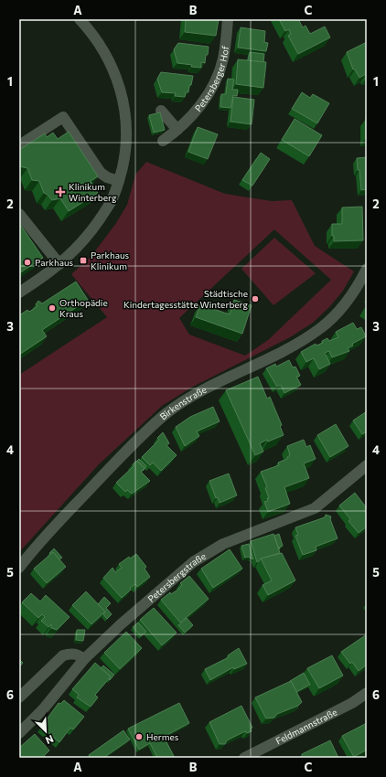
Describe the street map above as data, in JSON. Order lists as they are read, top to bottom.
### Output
{
  "streets": {
    "street": [
      "Petersberger Hof",
      "Birkenstraße",
      "Petersbergstraße",
      "Feldmannstraße"
    ]
  },
  "places": {
    "health": ["Klinikum Winterberg"],
    "transit": ["Parkhaus Klinikum"],
    "other": [
      "Parkhaus",
      "Städtische Kindertagesstätte Winterberg",
      "Orthopädie Kraus",
      "Hermes"
    ]
  },
  "north": "bottom right",
  "grid": {
    "columns": ["A", "B", "C"],
    "rows": [
      "1",
      "2",
      "3",
      "4",
      "5",
      "6"
    ]
  }
}
